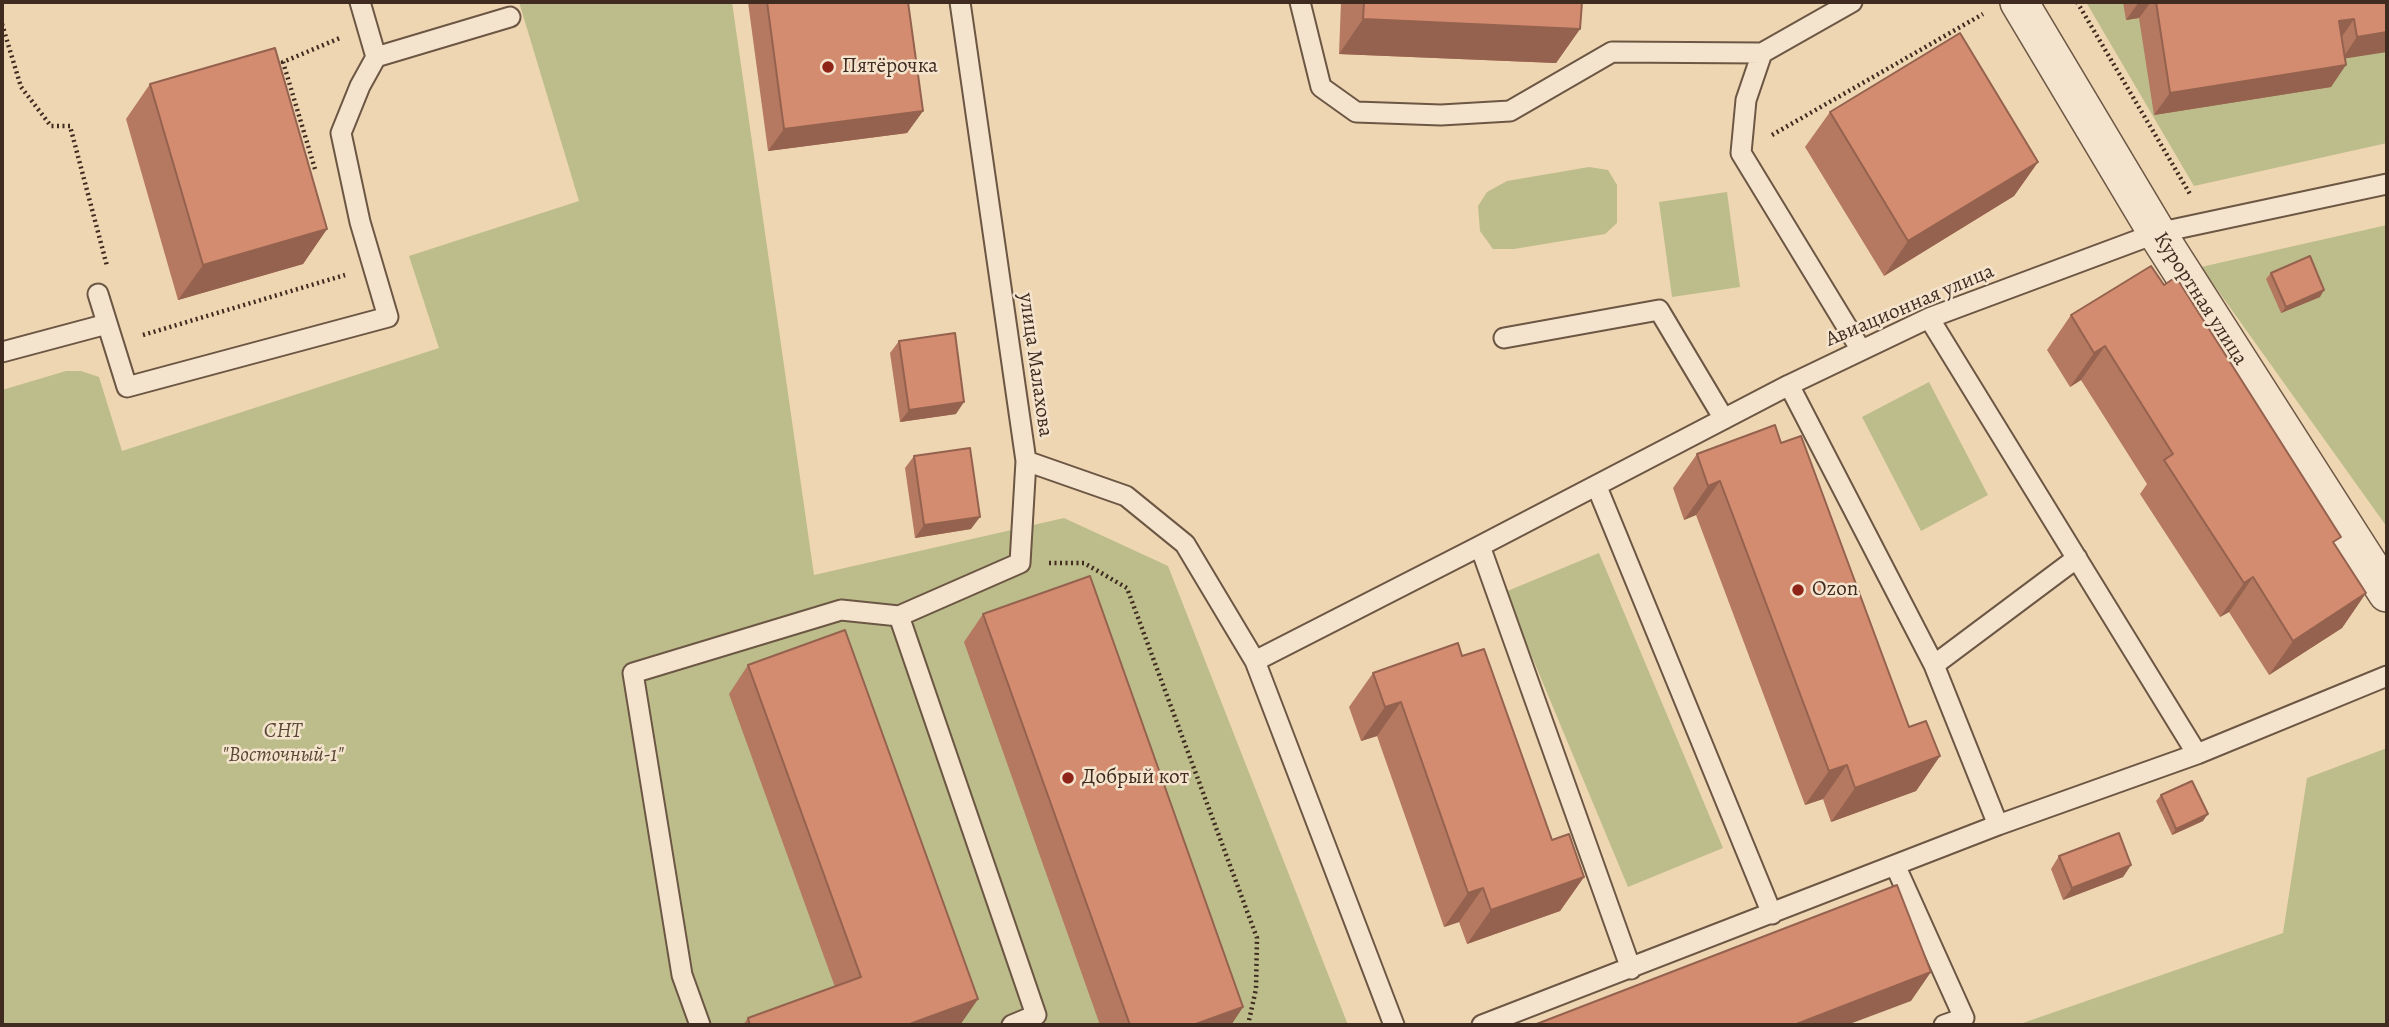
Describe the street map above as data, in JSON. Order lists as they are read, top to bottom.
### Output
{
  "streets": {
    "street": ["Курортная улица"],
    "lane": ["Авиационная улица", "улица Малахова"]
  },
  "crossings": [
    ["Курортная улица", "Авиационная улица"],
    ["Авиационная улица", "улица Малахова"]
  ],
  "parks": ["СНТ \"Восточный-1\""],
  "places": ["Пятёрочка", "Ozon", "Добрый кот"]
}
